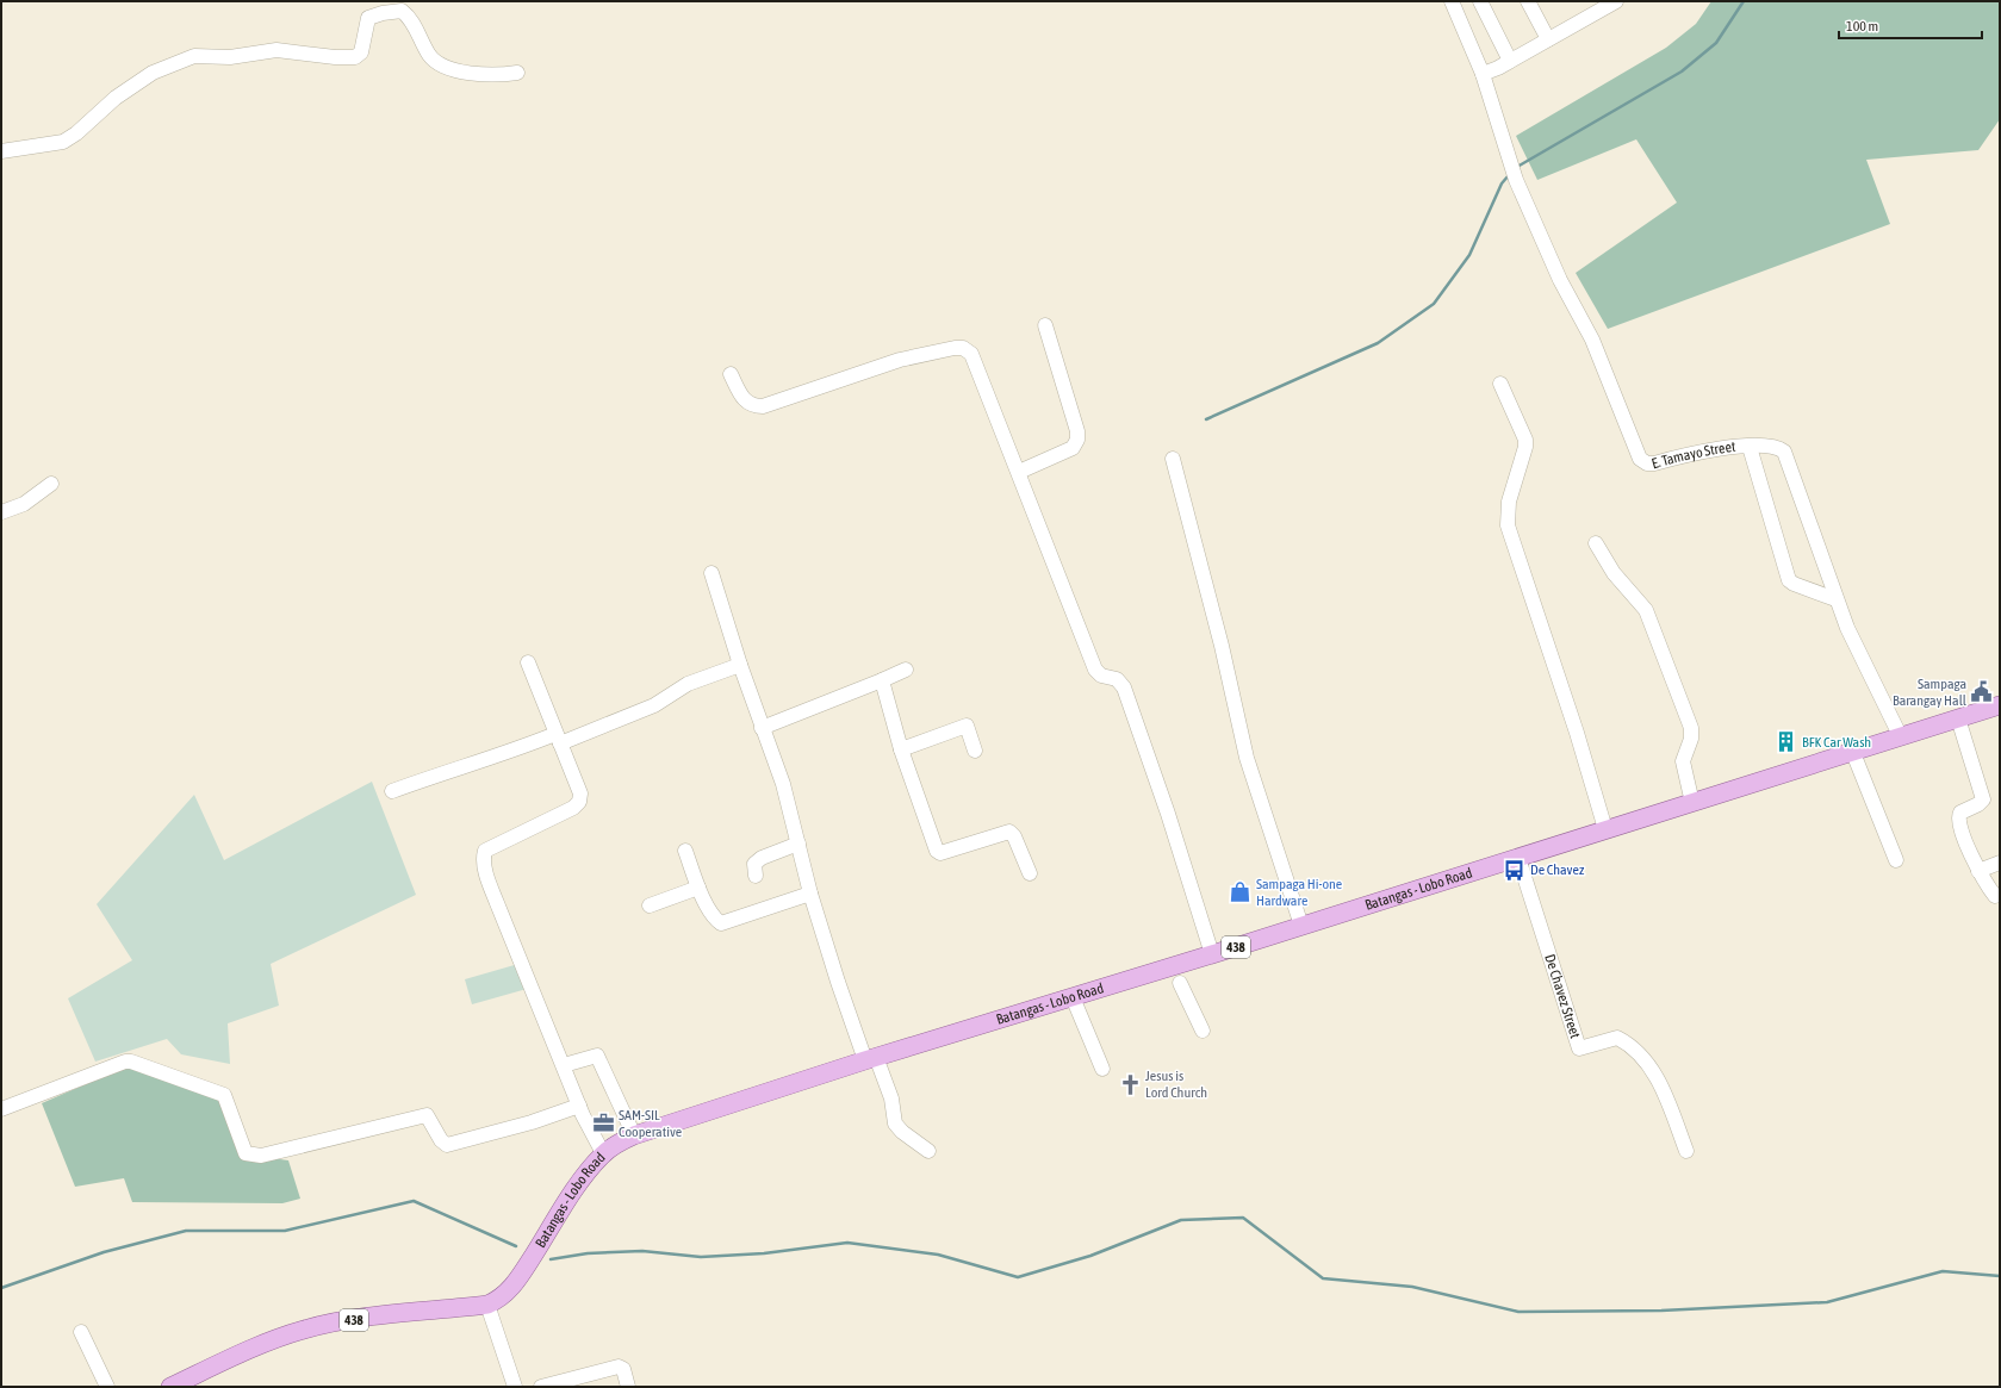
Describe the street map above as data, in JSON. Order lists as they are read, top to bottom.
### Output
{
  "streets": {
    "main road": ["Batangas - Lobo Road", "438"],
    "street": ["E. Tamayo Street", "De Chavez Street"]
  },
  "crossings": [
    ["E. Tamayo Street", "Batangas - Lobo Road"],
    ["Batangas - Lobo Road", "De Chavez Street"]
  ],
  "places": {
    "public building": ["Sampaga Barangay Hall"],
    "building": ["BFK Car Wash"],
    "bus stop": ["De Chavez"],
    "shop": ["Sampaga Hi-one Hardware"],
    "church": ["Jesus is Lord Church"],
    "office": ["SAM-SIL Cooperative"]
  },
  "scale_bar": "100 m"
}
